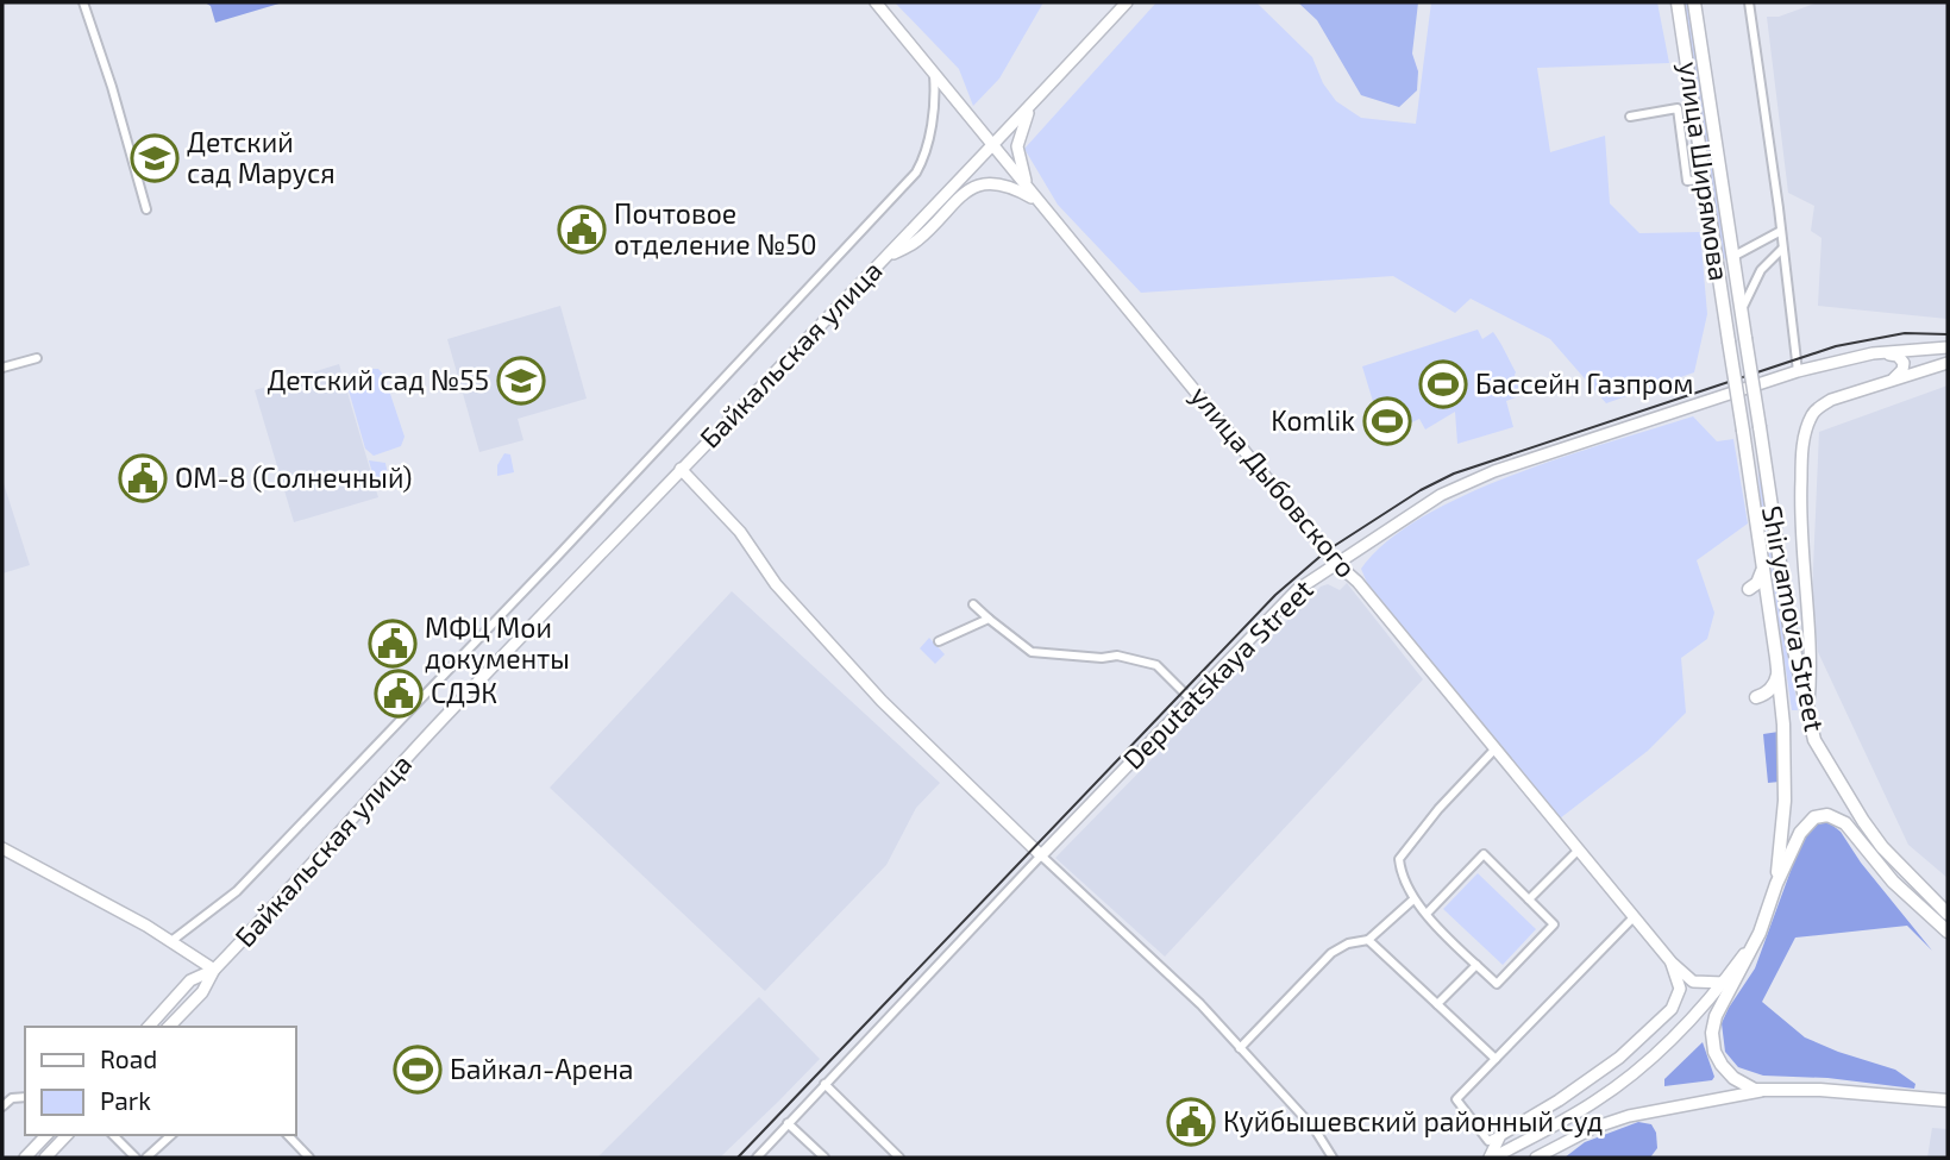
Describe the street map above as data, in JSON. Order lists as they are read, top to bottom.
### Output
{
  "streets": {
    "main road": [
      "улица Ширямова",
      "Байкальская улица",
      "улица Дыбовского",
      "Shiryamova Street",
      "Deputatskaya Street"
    ]
  },
  "crossings": [
    ["Байкальская улица", "улица Дыбовского"],
    ["улица Дыбовского", "Deputatskaya Street"]
  ],
  "places": {
    "school or university": ["Детский сад Маруся", "Детский сад №55"],
    "public building": [
      "Почтовое отделение №50",
      "ОМ-8 (Солнечный)",
      "МФЦ Мои документы",
      "СДЭК",
      "Куйбышевский районный суд"
    ],
    "sports": ["Бассейн Газпром", "Komlik", "Байкал-Арена"]
  },
  "legend": ["Road", "Park"]
}
